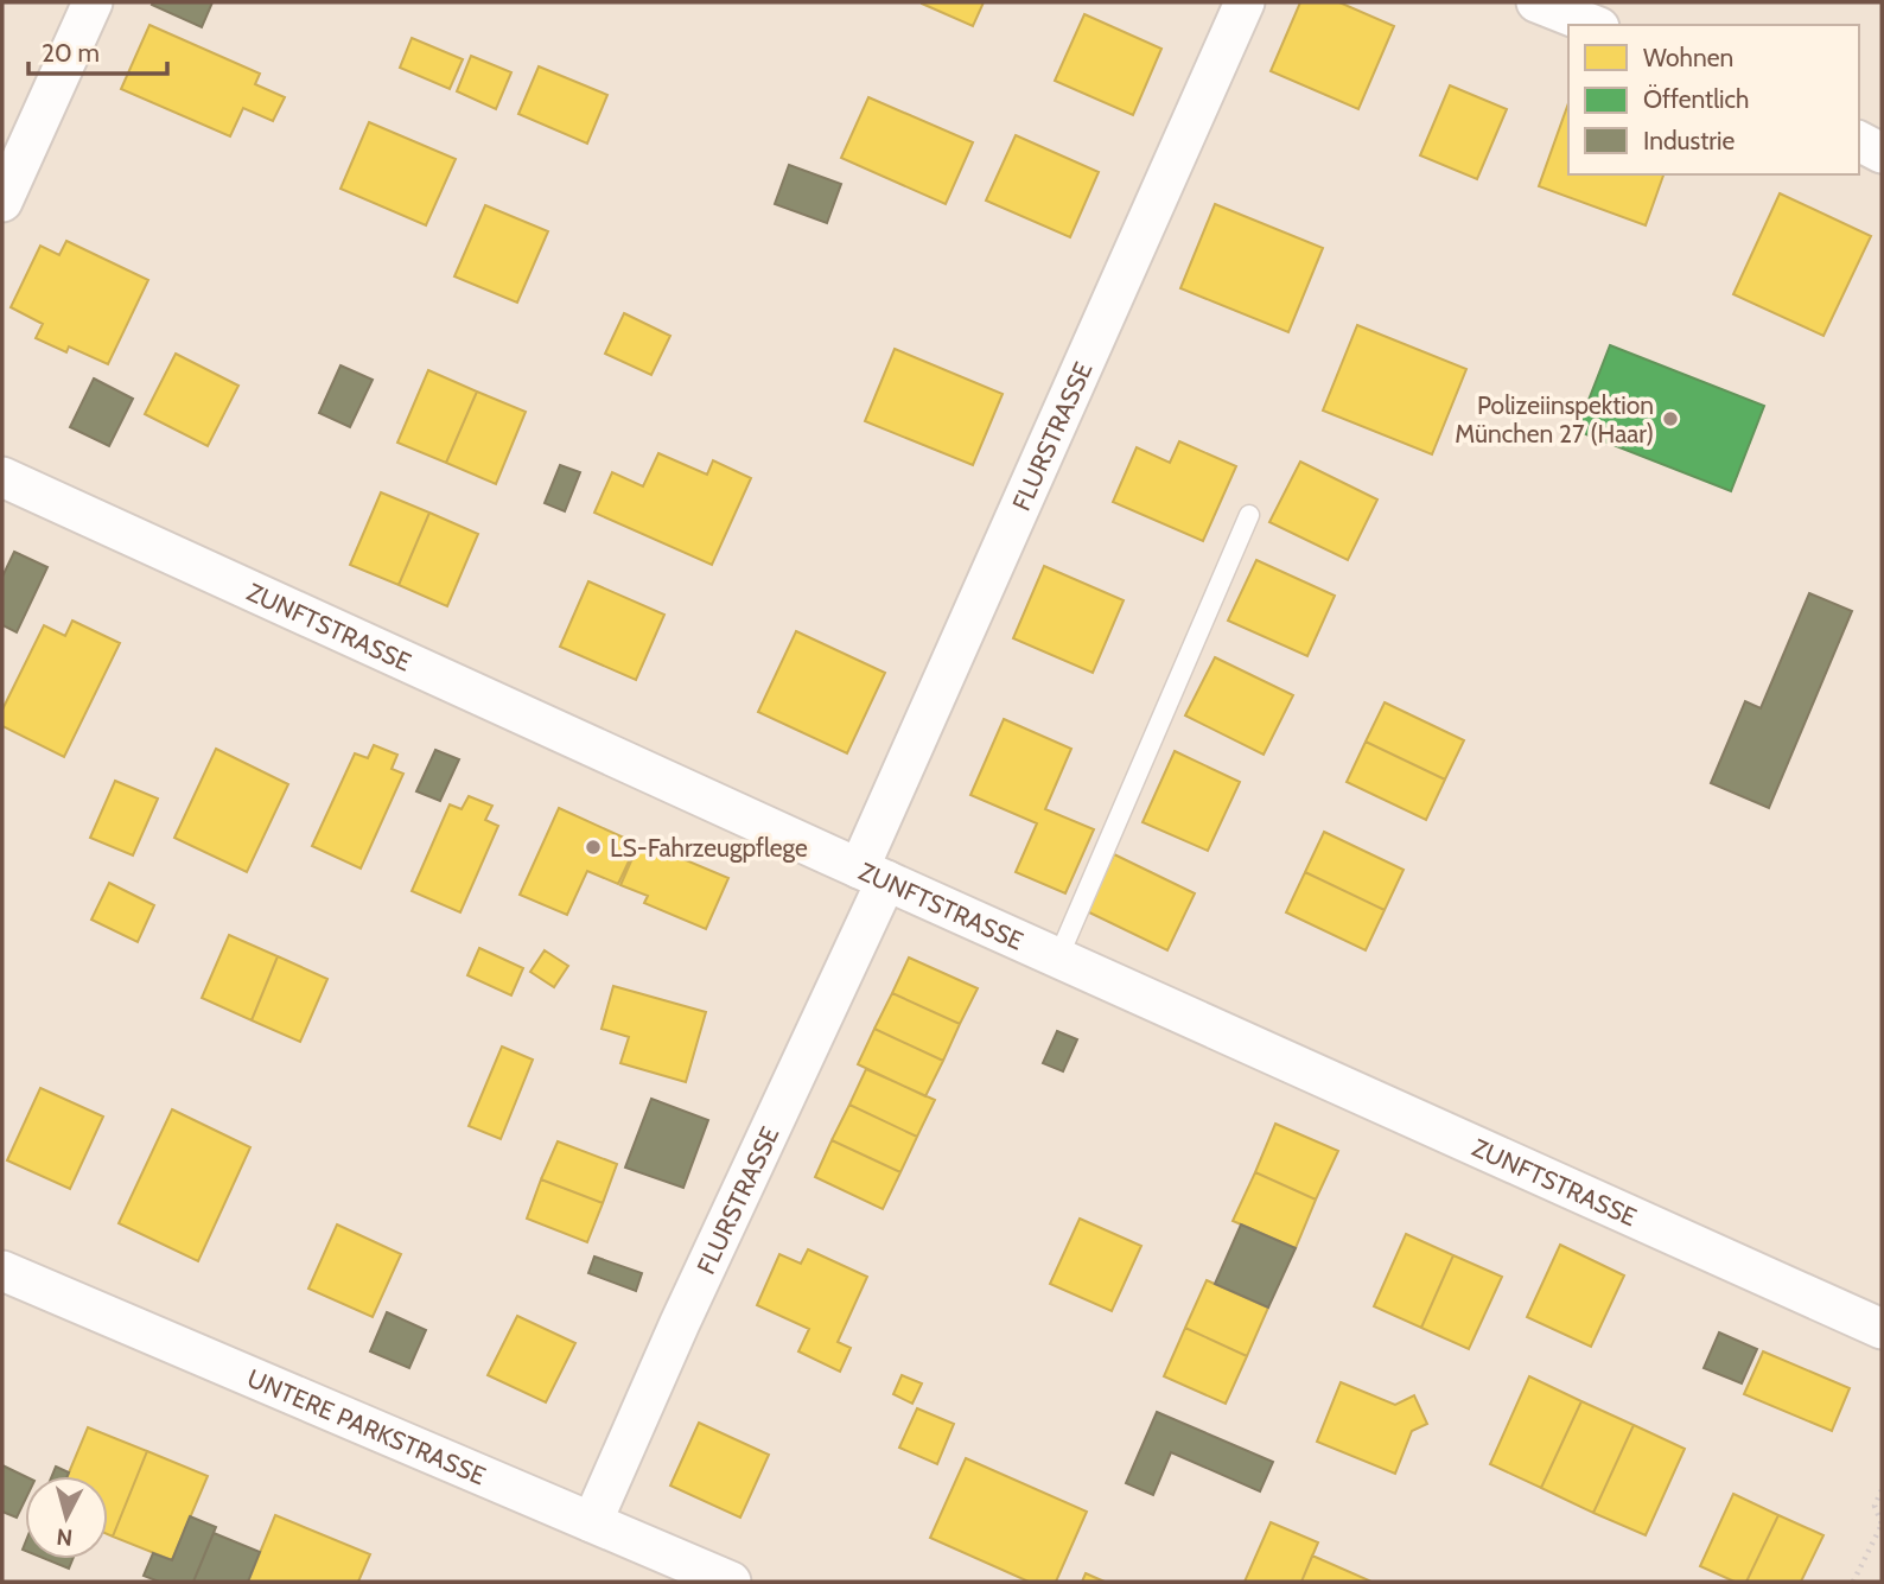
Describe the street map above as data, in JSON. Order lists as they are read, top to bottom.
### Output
{
  "streets": {
    "street": ["FLURSTRASSE", "ZUNFTSTRASSE", "UNTERE PARKSTRASSE"]
  },
  "crossings": [
    ["FLURSTRASSE", "ZUNFTSTRASSE"],
    ["FLURSTRASSE", "UNTERE PARKSTRASSE"]
  ],
  "places": ["Polizeiinspektion München 27 (Haar)", "LS-Fahrzeugpflege"],
  "legend": ["Wohnen", "Öffentlich", "Industrie"],
  "scale_bar": "20 m",
  "north": "bottom"
}
